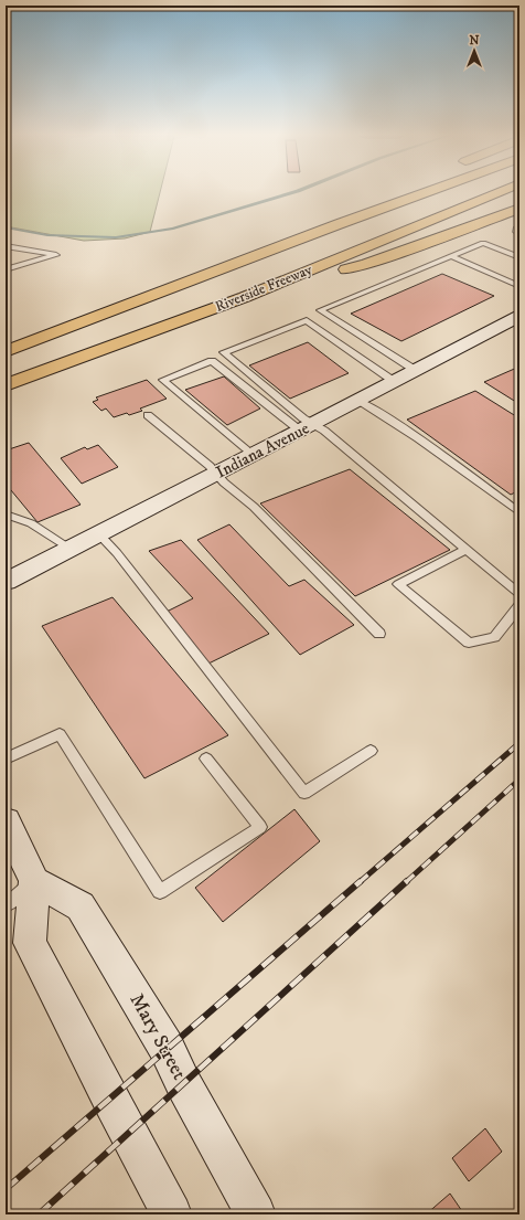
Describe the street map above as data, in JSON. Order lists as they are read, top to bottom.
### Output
{
  "streets": {
    "highway": ["Riverside Freeway"],
    "main road": ["Indiana Avenue", "Mary Street"]
  },
  "north": "top"
}
